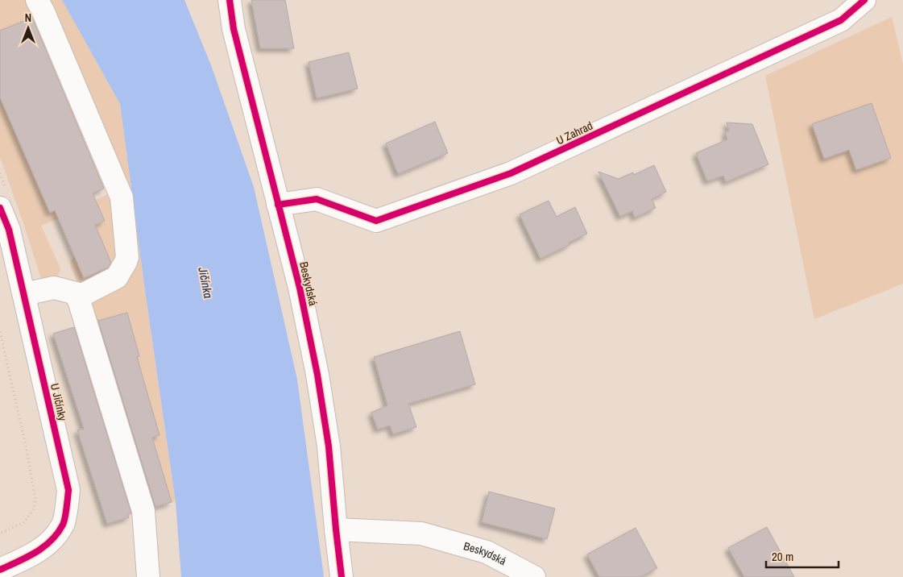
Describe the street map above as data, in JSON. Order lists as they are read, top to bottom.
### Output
{
  "streets": {
    "street": ["U Zahrad", "Beskydská", "U Jičínky"]
  },
  "crossings": [
    ["U Zahrad", "Beskydská"]
  ],
  "water": ["Jičínka"],
  "scale_bar": "20 m",
  "north": "top"
}
